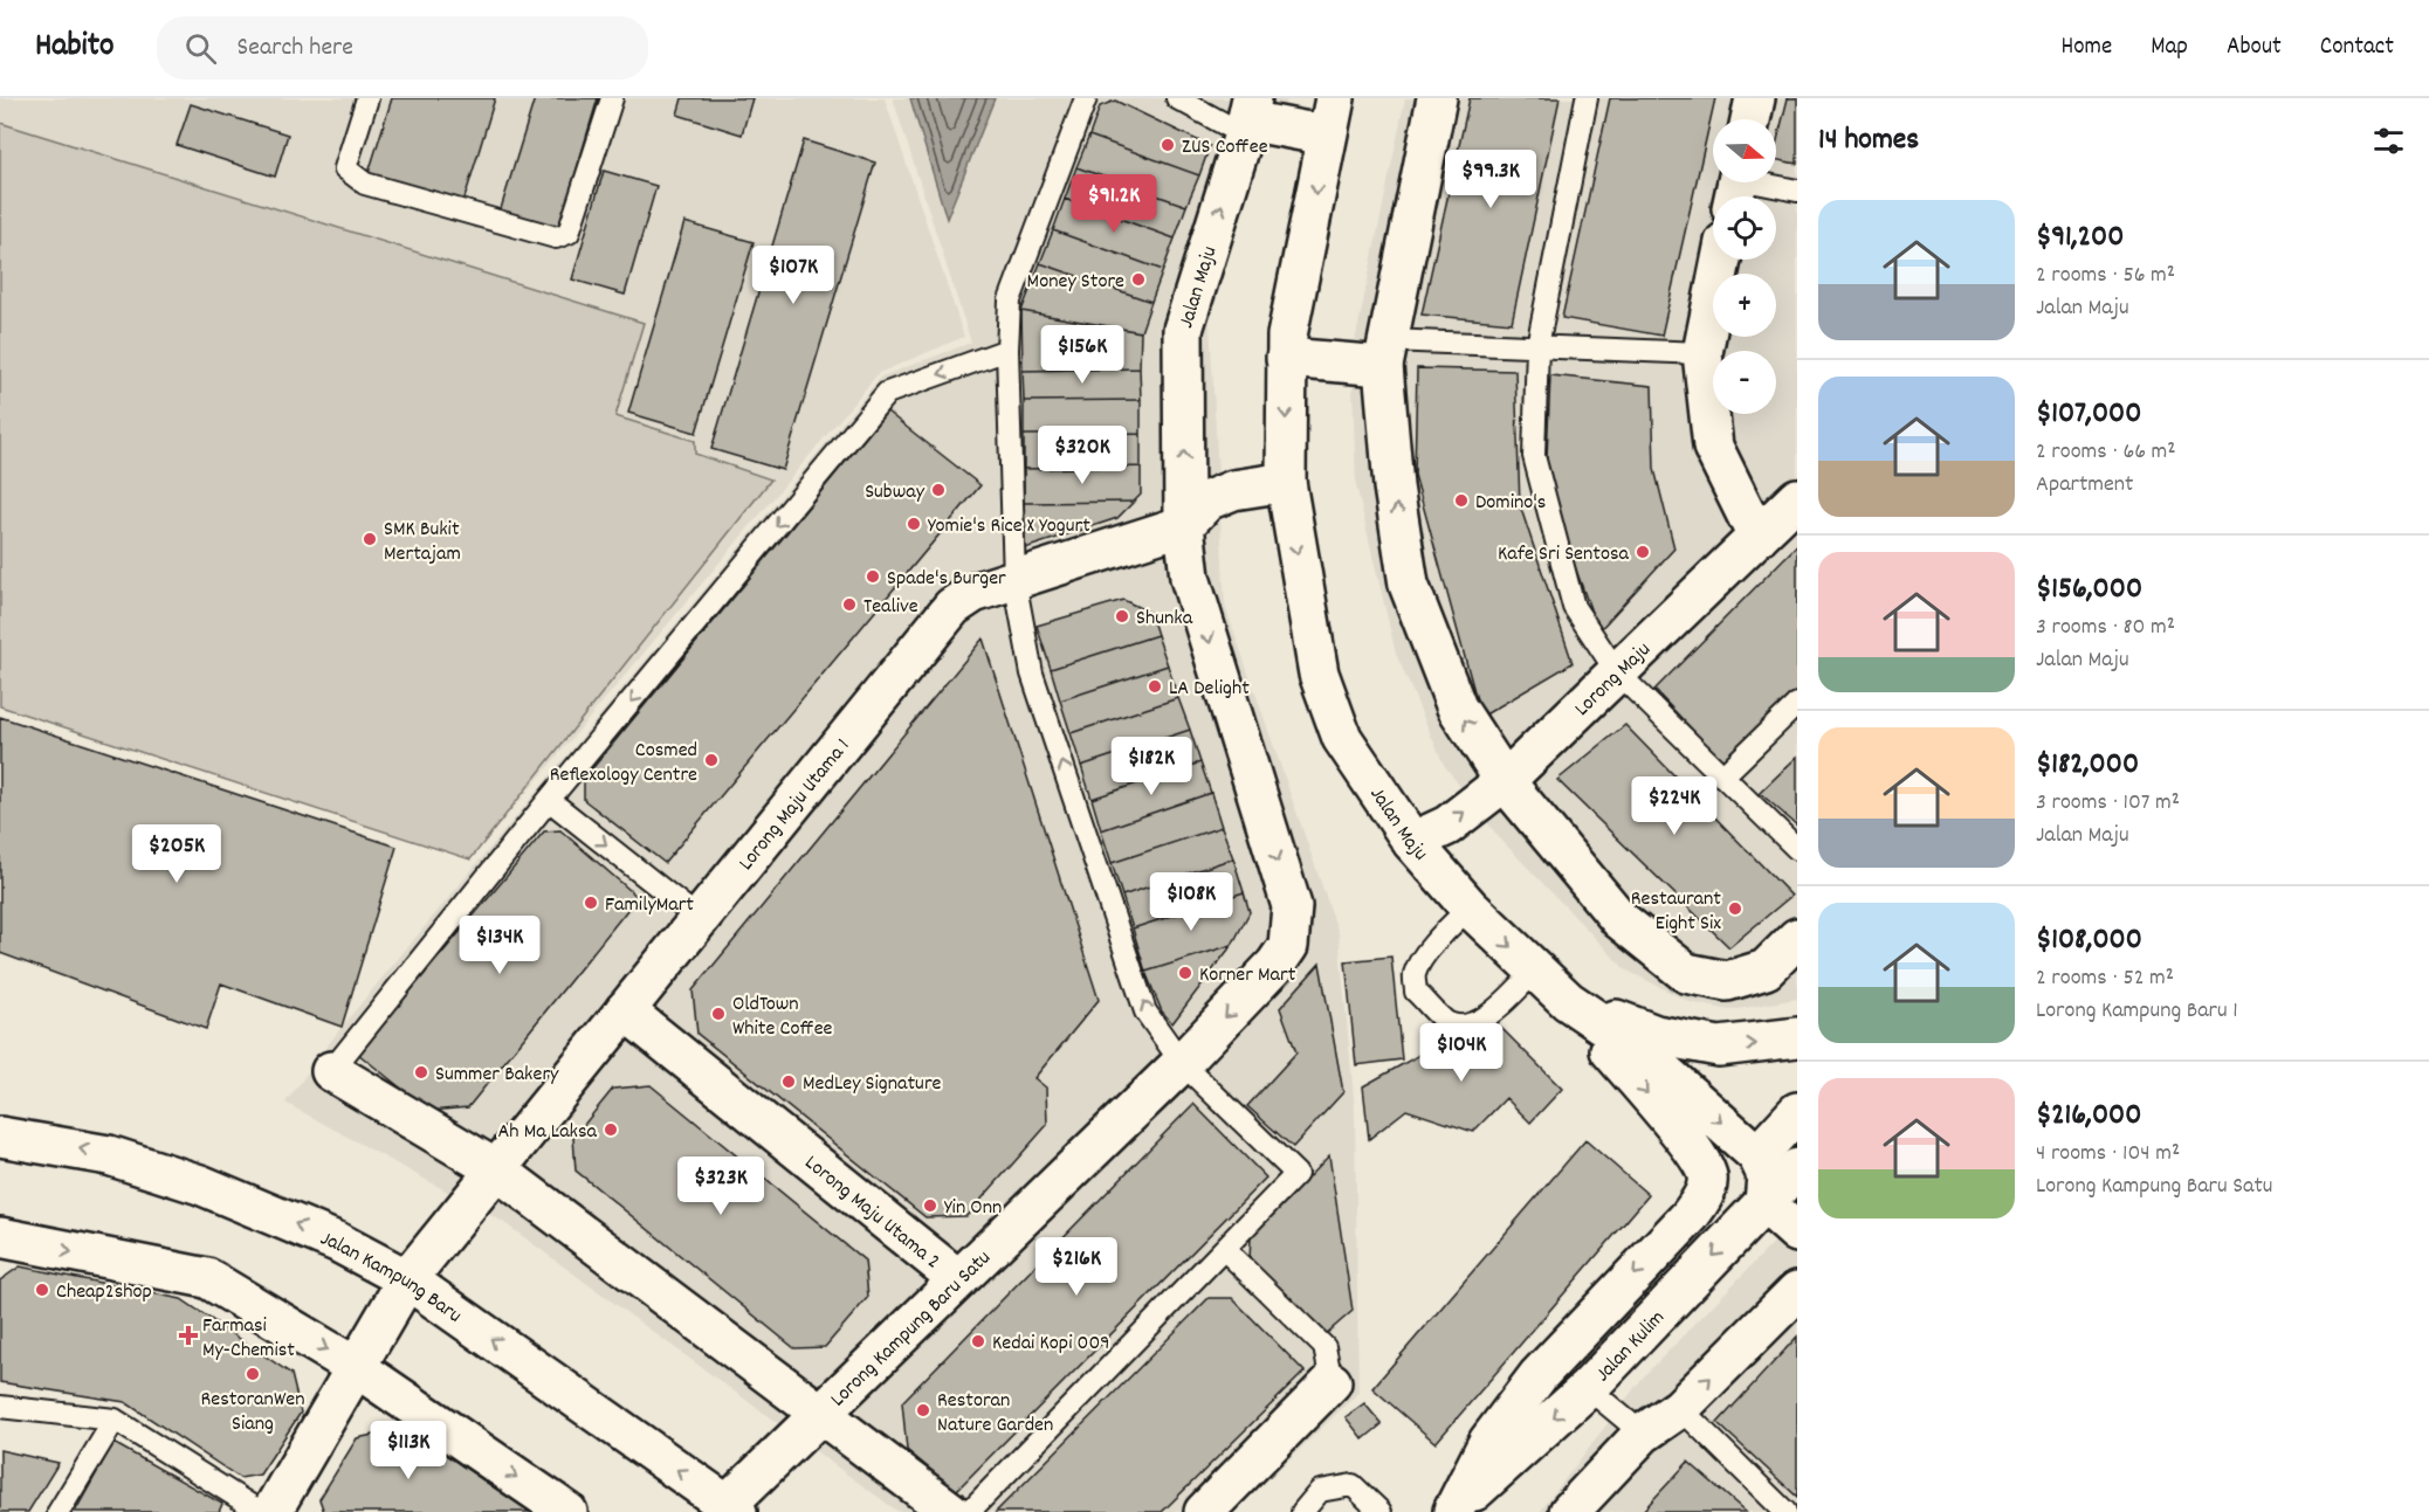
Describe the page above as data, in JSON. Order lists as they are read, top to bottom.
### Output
{
  "streets": {
    "street": [
      "Jalan Maju",
      "Lorong Maju",
      "Lorong Maju Utama 1",
      "Lorong Maju Utama 2",
      "Jalan Kampung Baru",
      "Lorong Kampung Baru Satu",
      "Jalan Kulim"
    ]
  },
  "crossings": [
    ["Jalan Maju", "Lorong Maju"],
    ["Jalan Maju", "Lorong Maju Utama 1"],
    ["Jalan Maju", "Lorong Kampung Baru Satu"],
    ["Lorong Maju Utama 1", "Lorong Maju Utama 2"],
    ["Lorong Maju Utama 1", "Jalan Kampung Baru"],
    ["Lorong Maju Utama 2", "Lorong Kampung Baru Satu"],
    ["Jalan Kampung Baru", "Lorong Kampung Baru Satu"]
  ],
  "places": {
    "other": [
      "ZUS Coffee",
      "Money Store",
      "Subway",
      "Domino's",
      "Yomie's Rice X Yogurt",
      "SMK Bukit Mertajam",
      "Kafe Sri Sentosa",
      "Spade's Burger",
      "Tealive",
      "Shunka",
      "LA Delight",
      "Cosmed Reflexology Centre",
      "FamilyMart",
      "Restaurant Eight Six",
      "Korner Mart",
      "OldTown White Coffee",
      "Summer Bakery",
      "MedLey Signature",
      "Ah Ma Laksa",
      "Yin Onn",
      "Cheap2shop",
      "Kedai Kopi 009",
      "RestoranWen Siang",
      "Restoran Nature Garden"
    ],
    "health": ["Farmasi My-Chemist"]
  },
  "north": "right",
  "page": {
    "header": "Habito",
    "search": "Search here",
    "nav": [
      "Home",
      "Map",
      "About",
      "Contact"
    ],
    "heading": "14 homes",
    "map_buttons": ["+", "−"],
    "price": [
      "$99.3K",
      "$91.2K",
      "$107K",
      "$156K",
      "$320K",
      "$182K",
      "$224K",
      "$205K",
      "$108K",
      "$134K",
      "$104K",
      "$323K",
      "$216K",
      "$113K"
    ],
    "list": [
      {
        "name": "$91,200",
        "note": "2 rooms · 56 m² · Jalan Maju"
      },
      {
        "name": "$107,000",
        "note": "2 rooms · 66 m² · Apartment"
      },
      {
        "name": "$156,000",
        "note": "3 rooms · 80 m² · Jalan Maju"
      },
      {
        "name": "$182,000",
        "note": "3 rooms · 107 m² · Jalan Maju"
      },
      {
        "name": "$108,000",
        "note": "2 rooms · 52 m² · Lorong Kampung Baru 1"
      },
      {
        "name": "$216,000",
        "note": "4 rooms · 104 m² · Lorong Kampung Baru Satu"
      }
    ]
  }
}
